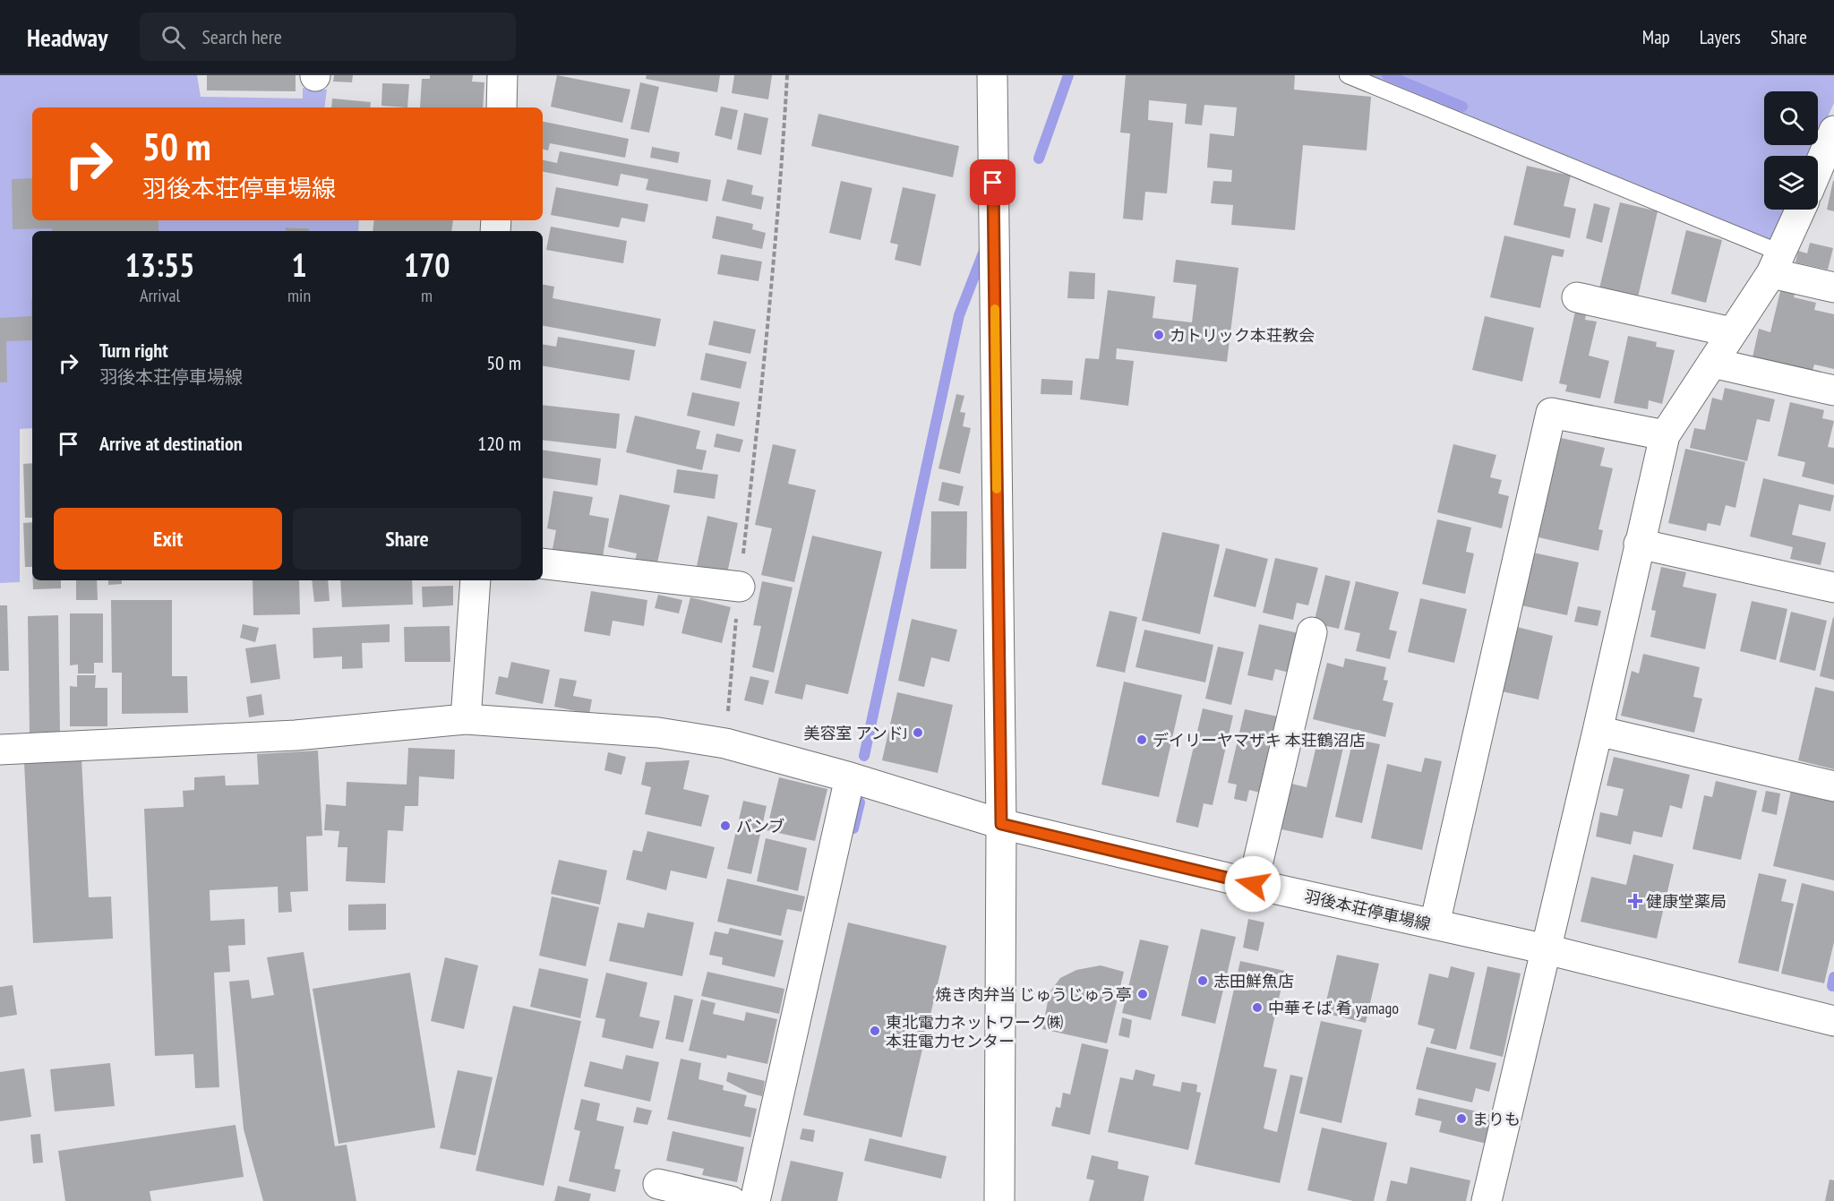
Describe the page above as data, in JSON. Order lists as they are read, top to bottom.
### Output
{
  "streets": {
    "street": ["羽後本荘停車場線"]
  },
  "places": {
    "other": [
      "カトリック本荘教会",
      "美容室 アンドJ",
      "デイリーヤマザキ 本荘鶴沼店",
      "バンブ",
      "志田鮮魚店",
      "焼き肉弁当 じゅうじゅう亭",
      "中華そば 肴 yamago",
      "東北電力ネットワーク㈱ 本荘電力センター",
      "まりも"
    ],
    "health": ["健康堂薬局"]
  },
  "page": {
    "header": "Headway",
    "search": "Search here",
    "nav": ["Map", "Layers", "Share"],
    "turn": ["50 m", "羽後本荘停車場線"],
    "eta": [
      "13:55",
      "Arrival",
      "1",
      "min",
      "170",
      "m"
    ],
    "list": [
      {
        "name": "Turn right",
        "note": "羽後本荘停車場線",
        "value": "50 m"
      },
      {
        "name": "Arrive at destination",
        "value": "120 m"
      }
    ],
    "buttons": ["Exit", "Share"]
  }
}
